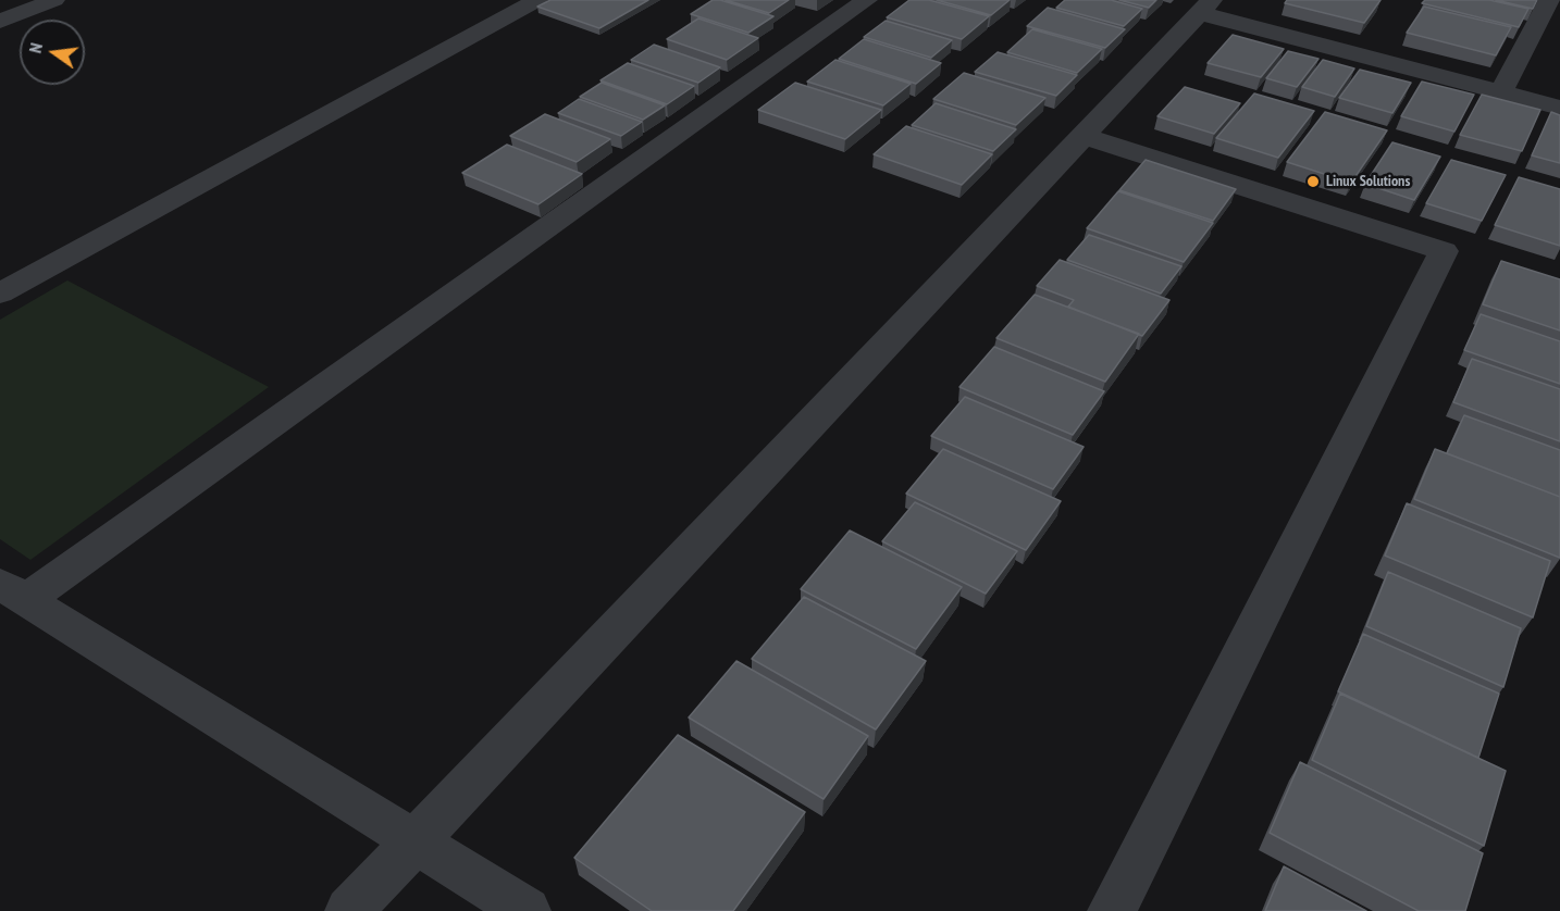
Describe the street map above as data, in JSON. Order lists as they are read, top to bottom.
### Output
{
  "places": ["Linux Solutions"],
  "north": "left"
}
